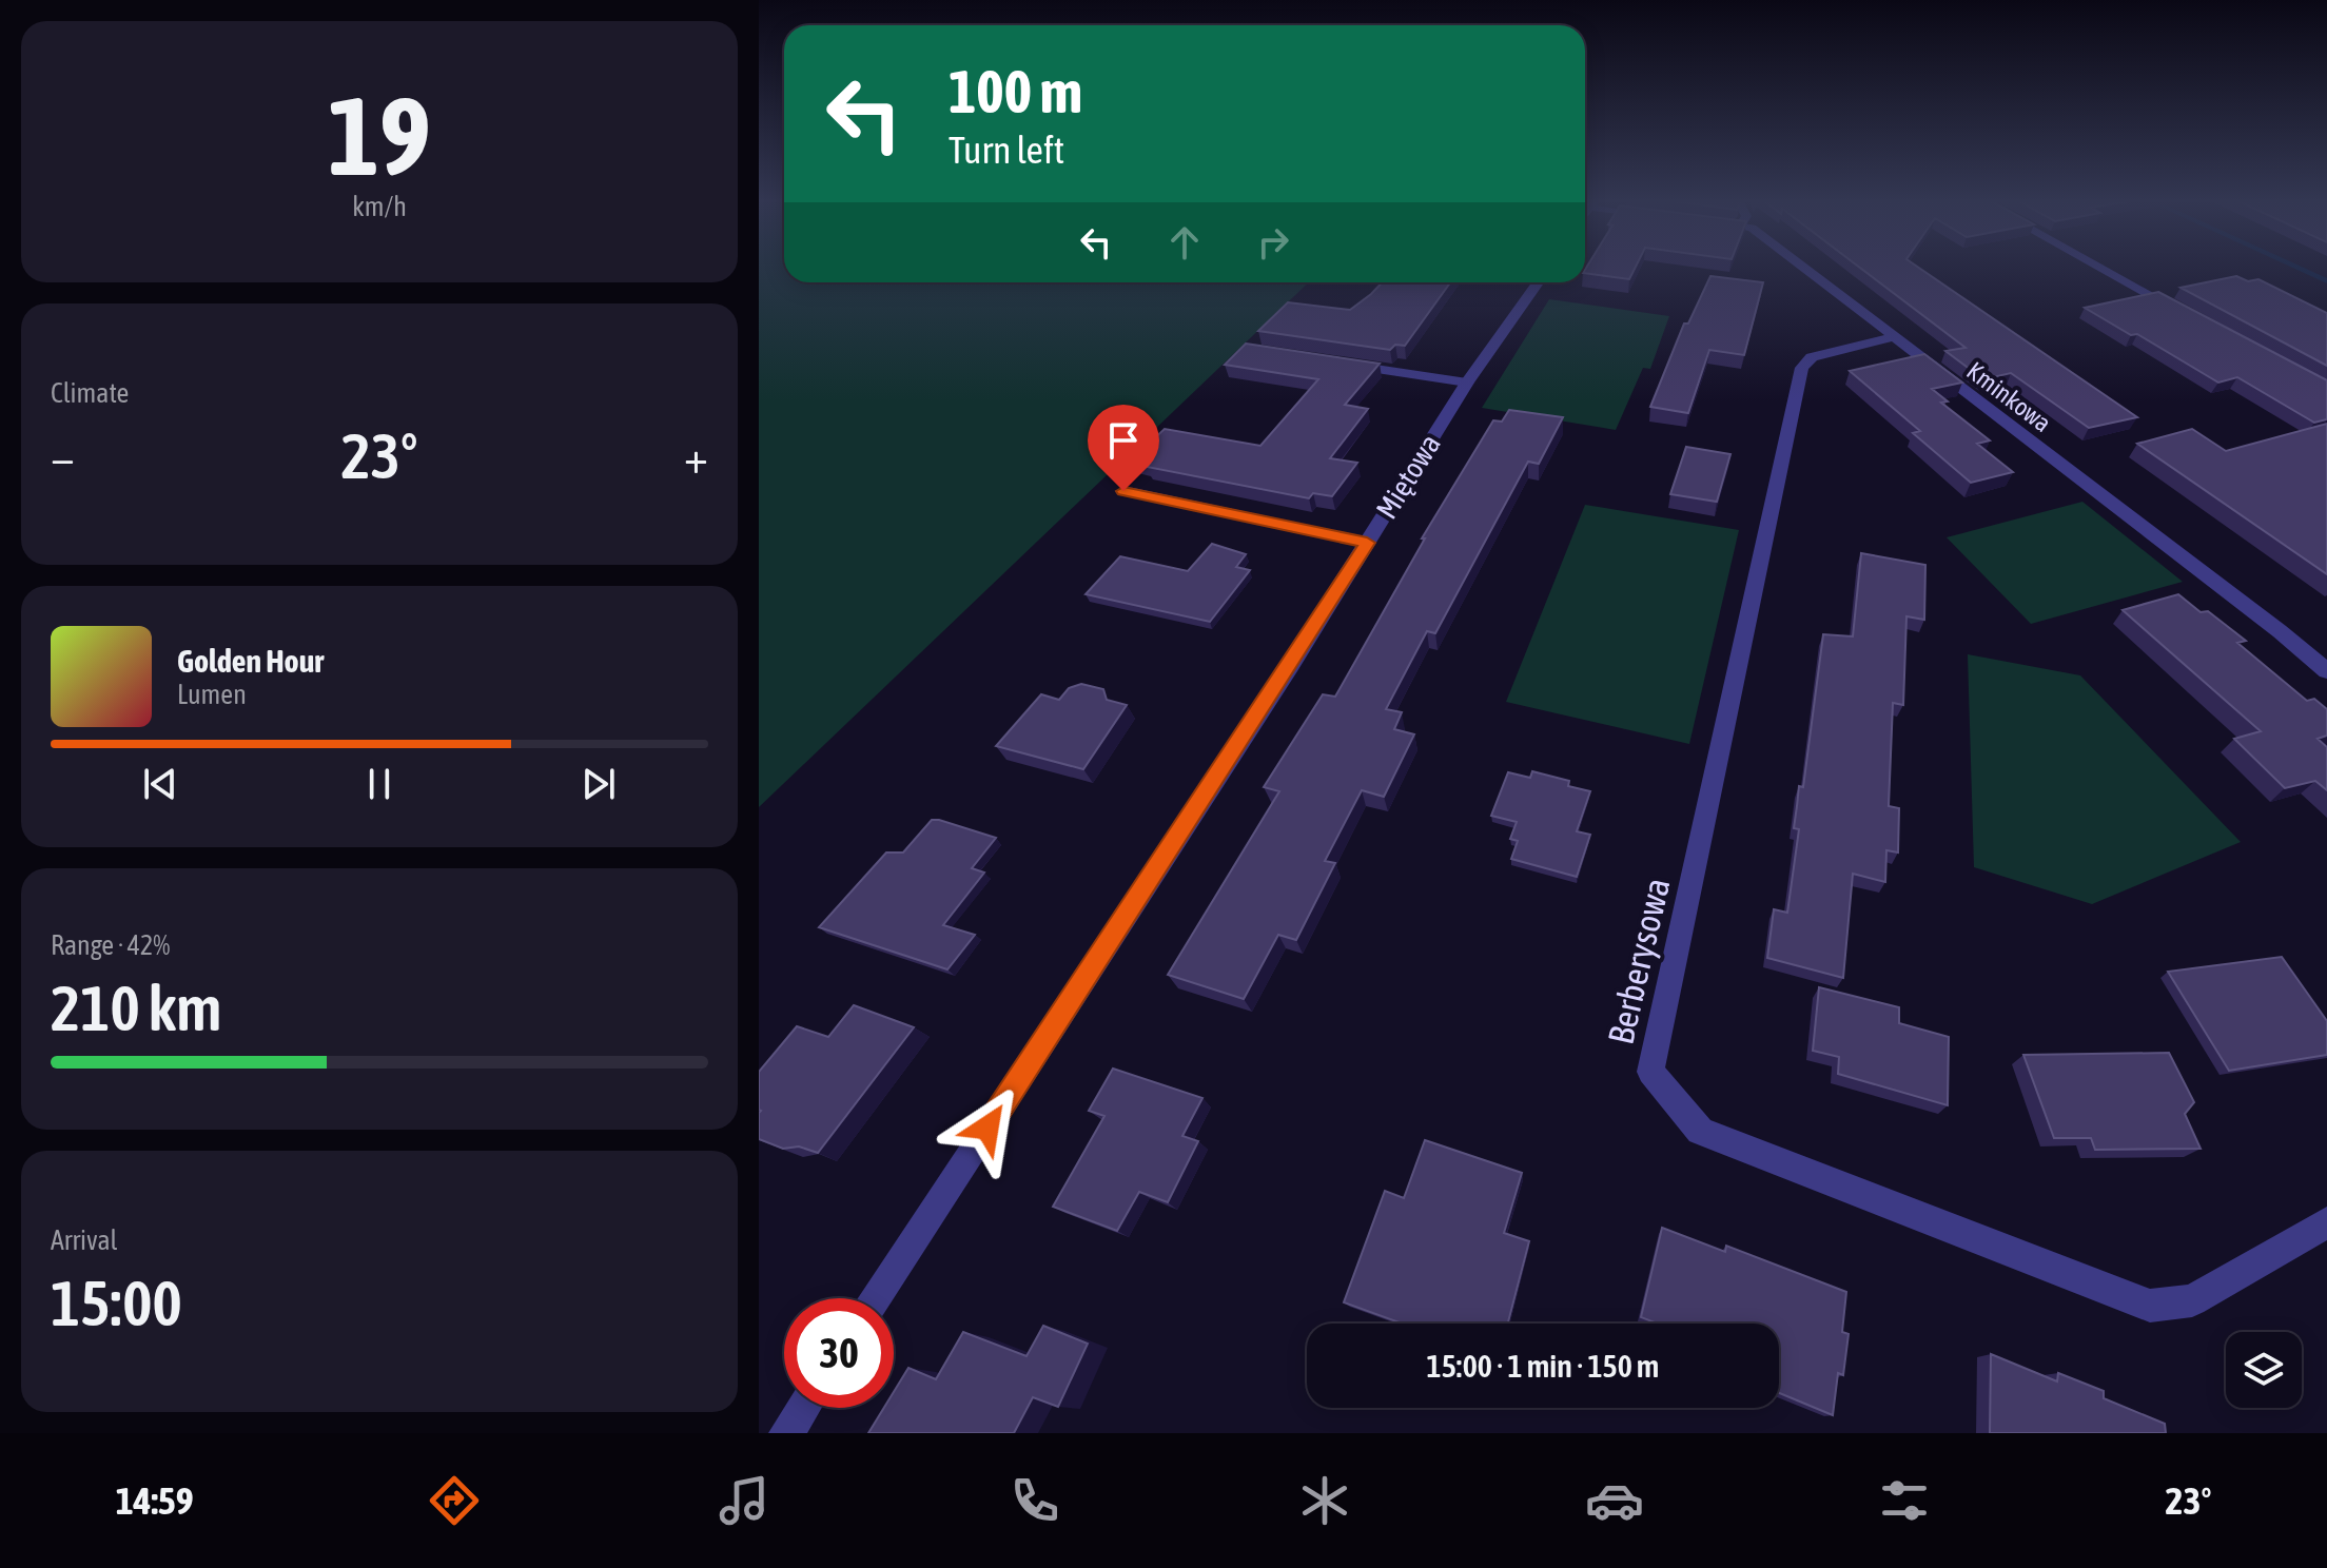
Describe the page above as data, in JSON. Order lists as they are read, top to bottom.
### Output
{
  "streets": {
    "street": ["Kminkowa", "Miętowa", "Berberysowa"]
  },
  "crossings": [
    ["Kminkowa", "Berberysowa"]
  ],
  "page": {
    "tile": [
      ["19", "km/h"],
      "Climate",
      ["Range · 42%", "210 km"],
      ["Arrival", "15:00"]
    ],
    "turn": ["100 m", "Turn left"],
    "heat": ["−", "23°", "+"],
    "song": ["Golden Hour", "Lumen"],
    "limit": "30",
    "trip": "15:00 · 1 min · 150 m",
    "tabs": ["14:59", "23°"]
  }
}
